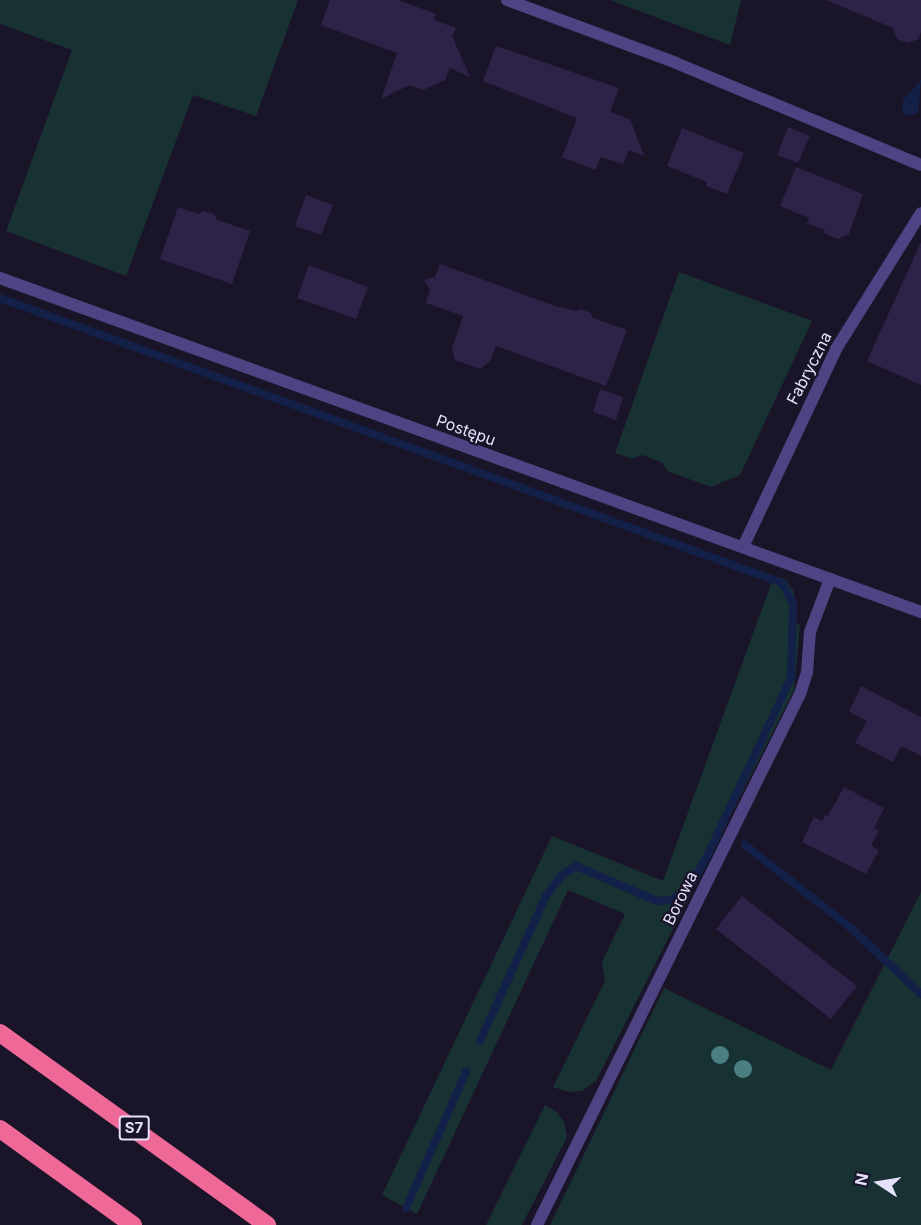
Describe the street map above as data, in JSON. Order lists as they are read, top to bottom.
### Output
{
  "streets": {
    "highway": ["S7"],
    "street": ["Fabryczna", "Postępu", "Borowa"]
  },
  "crossings": [
    ["Fabryczna", "Postępu"],
    ["Postępu", "Borowa"]
  ],
  "north": "left"
}
